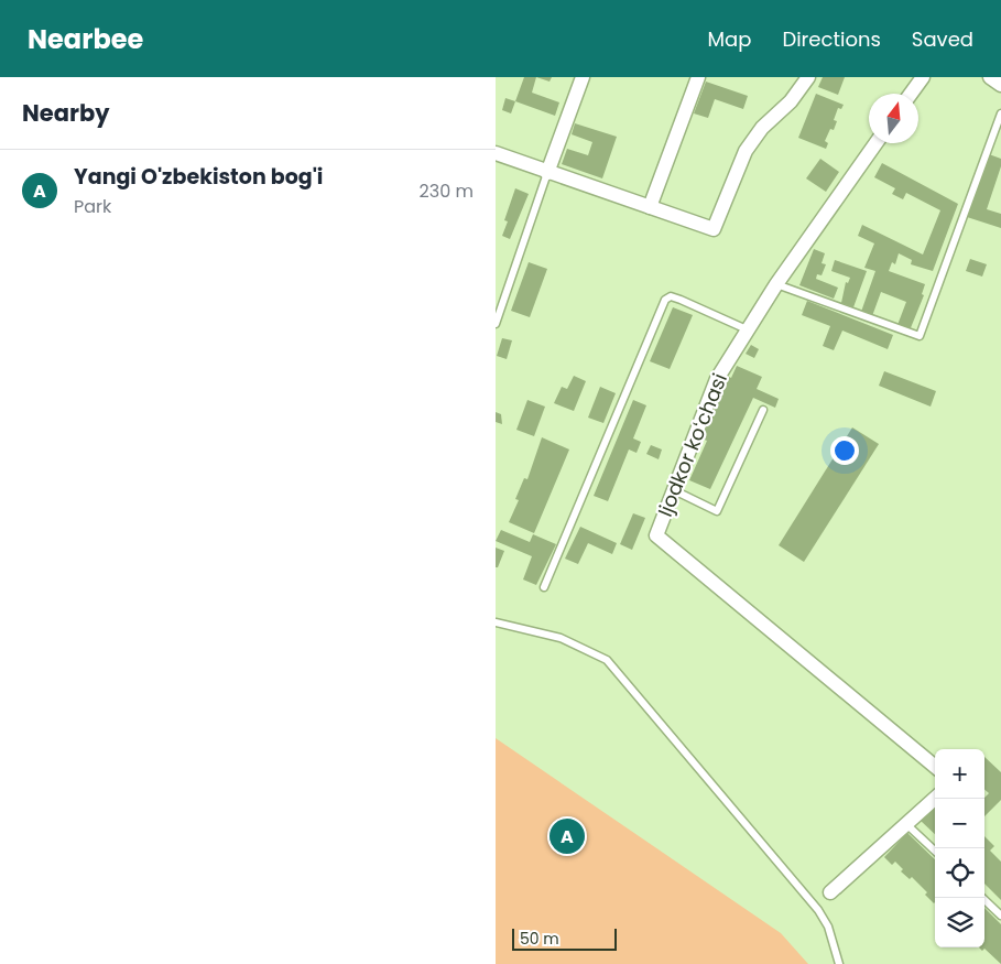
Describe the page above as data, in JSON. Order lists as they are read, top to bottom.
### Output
{
  "streets": {
    "street": ["Ijodkor koʻchasi"]
  },
  "scale_bar": "50 m",
  "north": "top",
  "page": {
    "header": "Nearbee",
    "nav": ["Map", "Directions", "Saved"],
    "heading": "Nearby",
    "list": [
      {
        "mark": "A",
        "name": "Yangi O'zbekiston bog'i",
        "note": "Park",
        "value": "230 m"
      }
    ],
    "map_buttons": ["+", "−"],
    "pins": "A",
    "scale": "50 m"
  }
}
